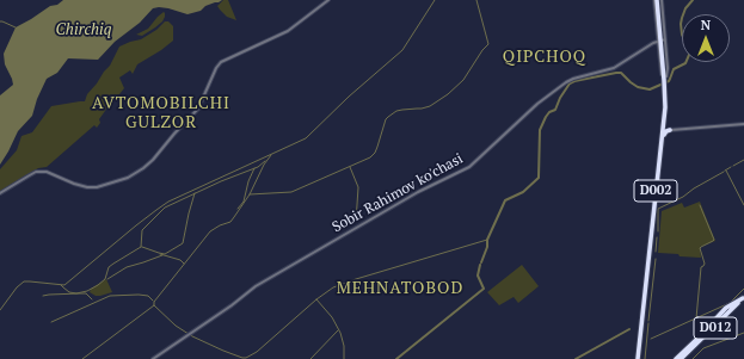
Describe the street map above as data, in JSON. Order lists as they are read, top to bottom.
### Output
{
  "streets": {
    "highway": ["D002", "D012"],
    "street": ["Sobir Rahimov ko'chasi"]
  },
  "crossings": [
    ["D002", "Sobir Rahimov ko'chasi"]
  ],
  "districts": ["QIPCHOQ", "AVTOMOBILCHI GULZOR", "MEHNATOBOD"],
  "water": ["Chirchiq"],
  "north": "top"
}
